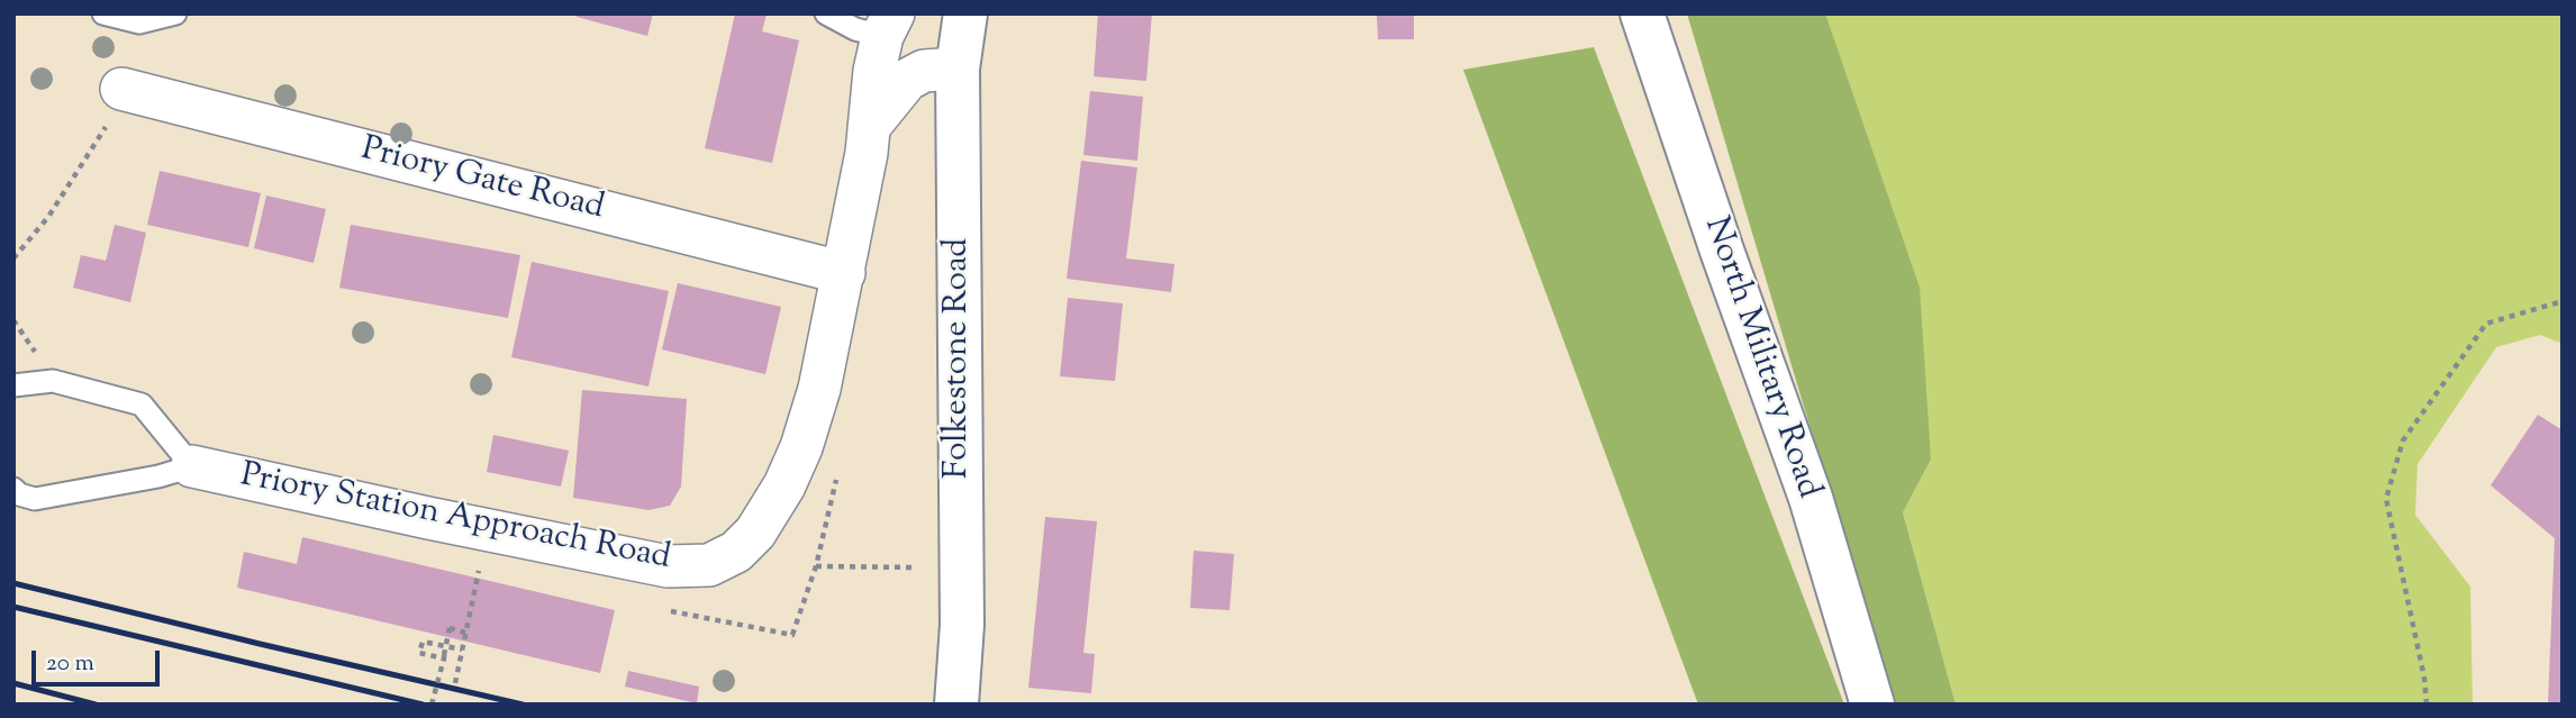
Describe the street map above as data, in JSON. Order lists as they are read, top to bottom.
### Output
{
  "streets": {
    "street": [
      "Priory Gate Road",
      "Folkestone Road",
      "North Military Road",
      "Priory Station Approach Road"
    ]
  },
  "crossings": [
    ["Priory Gate Road", "Priory Station Approach Road"]
  ],
  "scale_bar": "20 m"
}
